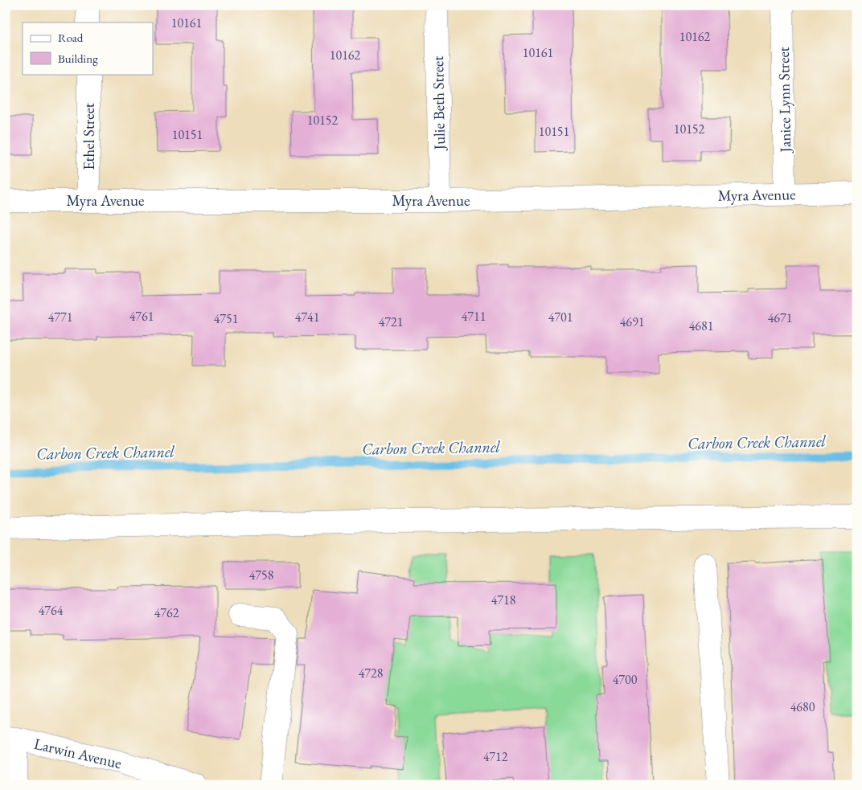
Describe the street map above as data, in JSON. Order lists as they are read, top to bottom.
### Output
{
  "streets": {
    "street": [
      "Janice Lynn Street",
      "Julie Beth Street",
      "Ethel Street",
      "Myra Avenue",
      "Larwin Avenue"
    ]
  },
  "crossings": [
    ["Janice Lynn Street", "Myra Avenue"],
    ["Julie Beth Street", "Myra Avenue"],
    ["Ethel Street", "Myra Avenue"]
  ],
  "water": ["Carbon Creek Channel"],
  "house_numbers": [
    "10161",
    "10162",
    "10161",
    "10162",
    "10152",
    "10152",
    "10151",
    "10151",
    "4761",
    "4711",
    "4771",
    "4741",
    "4701",
    "4671",
    "4751",
    "4721",
    "4691",
    "4681",
    "4758",
    "4718",
    "4764",
    "4762",
    "4728",
    "4700",
    "4680",
    "4712"
  ],
  "legend": ["Road", "Building"]
}
